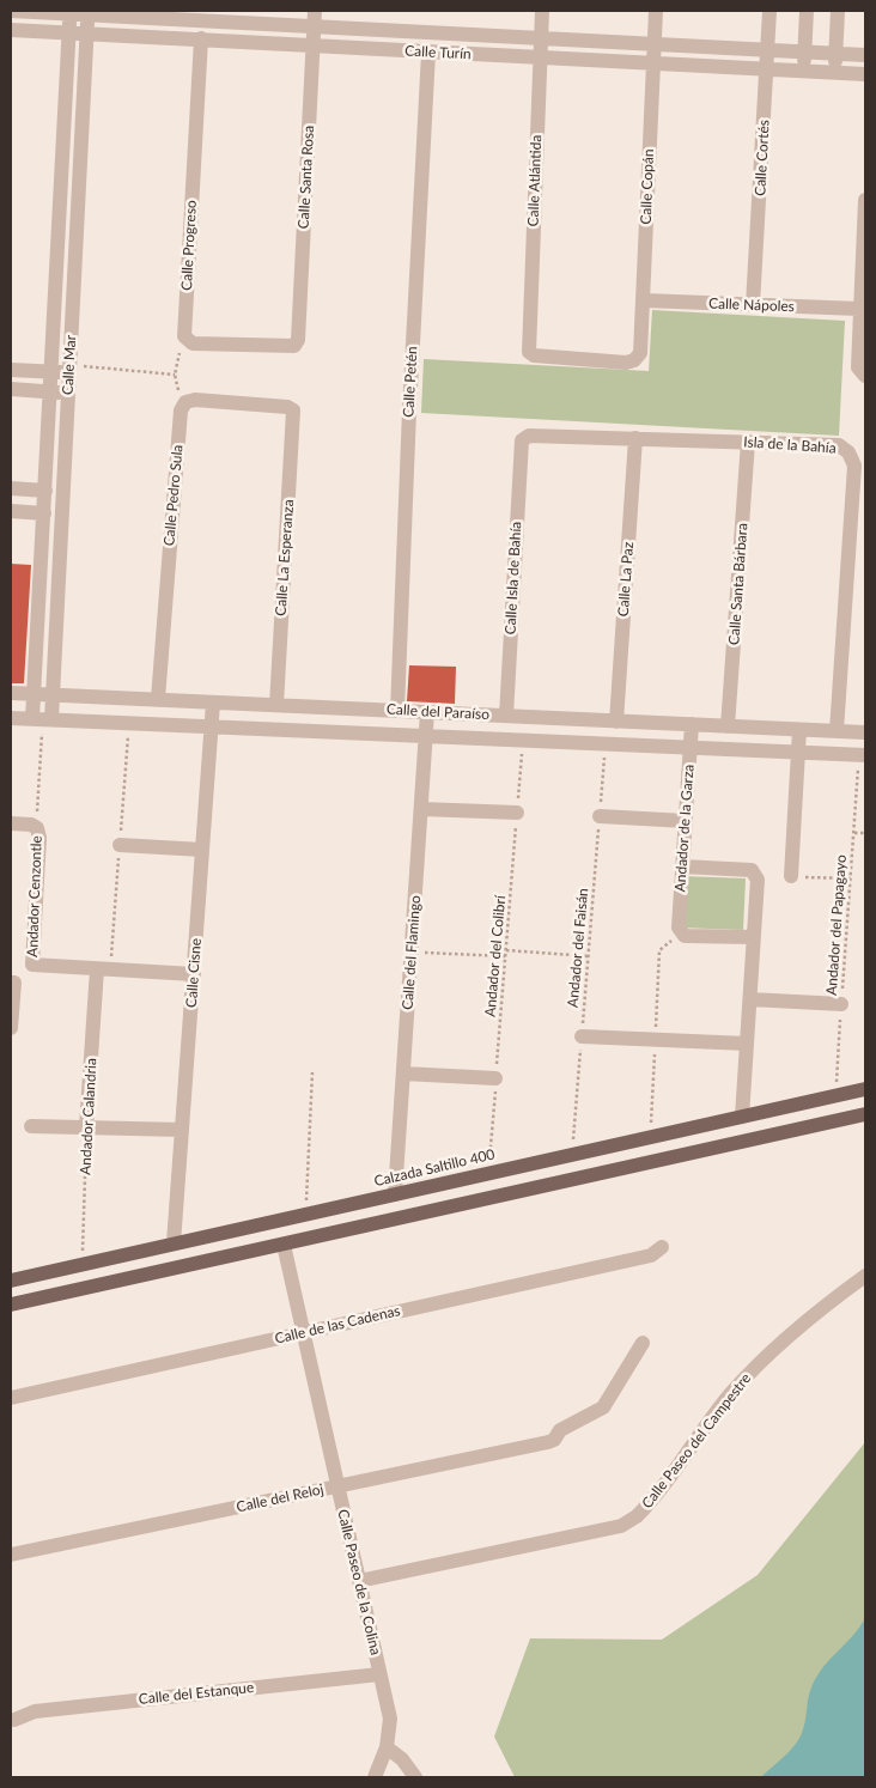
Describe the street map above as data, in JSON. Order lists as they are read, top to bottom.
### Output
{
  "streets": {
    "main road": ["Calzada Saltillo 400"],
    "street": [
      "Calle Turín",
      "Calle Cortés",
      "Calle Santa Rosa",
      "Calle Atlántida",
      "Calle Copán",
      "Calle Progreso",
      "Calle Nápoles",
      "Calle Mar",
      "Calle Petén",
      "Isla de la Bahía",
      "Calle Pedro Sula",
      "Calle La Esperanza",
      "Calle Isla de Bahía",
      "Calle La Paz",
      "Calle Santa Bárbara",
      "Calle del Paraíso",
      "Andador de la Garza",
      "Andador Cenzontle",
      "Calle del Flamingo",
      "Calle Cisne",
      "Andador Calandria",
      "Calle de las Cadenas",
      "Calle Paseo del Campestre",
      "Calle del Reloj",
      "Calle Paseo de la Colina",
      "Calle del Estanque"
    ],
    "path": ["Andador del Papagayo", "Andador del Faisán", "Andador del Colibrí"]
  },
  "crossings": [
    ["Calle Turín", "Calle Cortés"],
    ["Calle Turín", "Calle Santa Rosa"],
    ["Calle Turín", "Calle Atlántida"],
    ["Calle Turín", "Calle Copán"],
    ["Calle Turín", "Calle Progreso"],
    ["Calle Turín", "Calle Mar"],
    ["Calle Turín", "Calle Petén"],
    ["Calle Cortés", "Calle Nápoles"],
    ["Calle Santa Rosa", "Calle Progreso"],
    ["Calle Atlántida", "Calle Copán"],
    ["Calle Copán", "Calle Nápoles"],
    ["Calle Mar", "Calle del Paraíso"],
    ["Calle Petén", "Calle del Paraíso"],
    ["Isla de la Bahía", "Calle Isla de Bahía"],
    ["Isla de la Bahía", "Calle La Paz"],
    ["Isla de la Bahía", "Calle Santa Bárbara"],
    ["Isla de la Bahía", "Calle del Paraíso"],
    ["Calle Pedro Sula", "Calle La Esperanza"],
    ["Calle Pedro Sula", "Calle del Paraíso"],
    ["Calle La Esperanza", "Calle del Paraíso"],
    ["Calle Isla de Bahía", "Calle del Paraíso"],
    ["Calle La Paz", "Calle del Paraíso"],
    ["Calle Santa Bárbara", "Calle del Paraíso"],
    ["Calle del Paraíso", "Andador de la Garza"],
    ["Calle del Paraíso", "Andador del Papagayo"],
    ["Calle del Paraíso", "Andador del Faisán"],
    ["Calle del Paraíso", "Calle del Flamingo"],
    ["Calle del Paraíso", "Andador del Colibrí"],
    ["Calle del Paraíso", "Calle Cisne"],
    ["Andador Cenzontle", "Andador Calandria"],
    ["Andador del Papagayo", "Calzada Saltillo 400"],
    ["Andador del Faisán", "Calzada Saltillo 400"],
    ["Calle del Flamingo", "Calzada Saltillo 400"],
    ["Andador del Colibrí", "Calzada Saltillo 400"],
    ["Calle Cisne", "Calzada Saltillo 400"],
    ["Andador Calandria", "Calzada Saltillo 400"],
    ["Calle de las Cadenas", "Calle Paseo de la Colina"],
    ["Calle Paseo del Campestre", "Calle Paseo de la Colina"],
    ["Calle del Reloj", "Calle Paseo de la Colina"],
    ["Calle Paseo de la Colina", "Calle del Estanque"]
  ]
}
